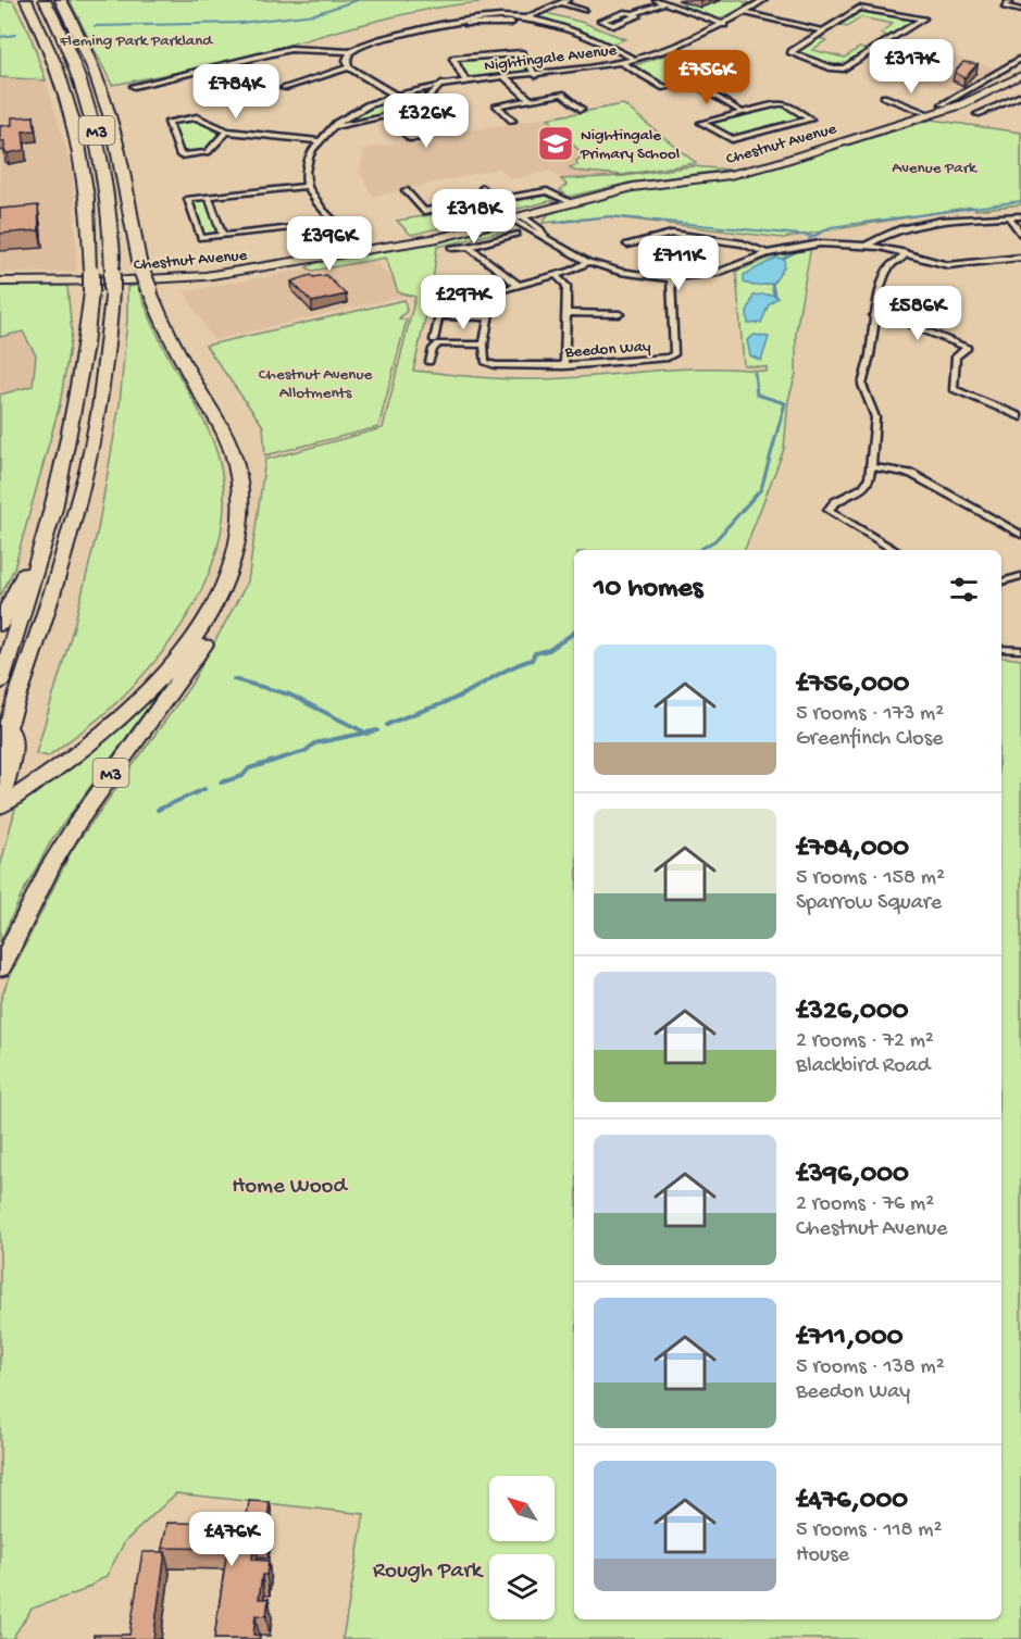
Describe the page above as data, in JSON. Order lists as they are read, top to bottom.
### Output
{
  "streets": {
    "highway": ["M3"],
    "street": ["Nightingale Avenue", "Chestnut Avenue", "Beedon Way"]
  },
  "parks": [
    "Fleming Park Parkland",
    "Avenue Park",
    "Chestnut Avenue Allotments",
    "Home Wood",
    "Rough Park"
  ],
  "places": {
    "school or university": ["Nightingale Primary School"]
  },
  "north": "top left",
  "page": {
    "price": [
      "£317K",
      "£756K",
      "£784K",
      "£326K",
      "£318K",
      "£396K",
      "£711K",
      "£297K",
      "£586K",
      "£476K"
    ],
    "heading": "10 homes",
    "list": [
      {
        "name": "£756,000",
        "note": "5 rooms · 173 m² · Greenfinch Close"
      },
      {
        "name": "£784,000",
        "note": "5 rooms · 158 m² · Sparrow Square"
      },
      {
        "name": "£326,000",
        "note": "2 rooms · 72 m² · Blackbird Road"
      },
      {
        "name": "£396,000",
        "note": "2 rooms · 76 m² · Chestnut Avenue"
      },
      {
        "name": "£711,000",
        "note": "5 rooms · 138 m² · Beedon Way"
      },
      {
        "name": "£476,000",
        "note": "5 rooms · 118 m² · House"
      }
    ]
  }
}
